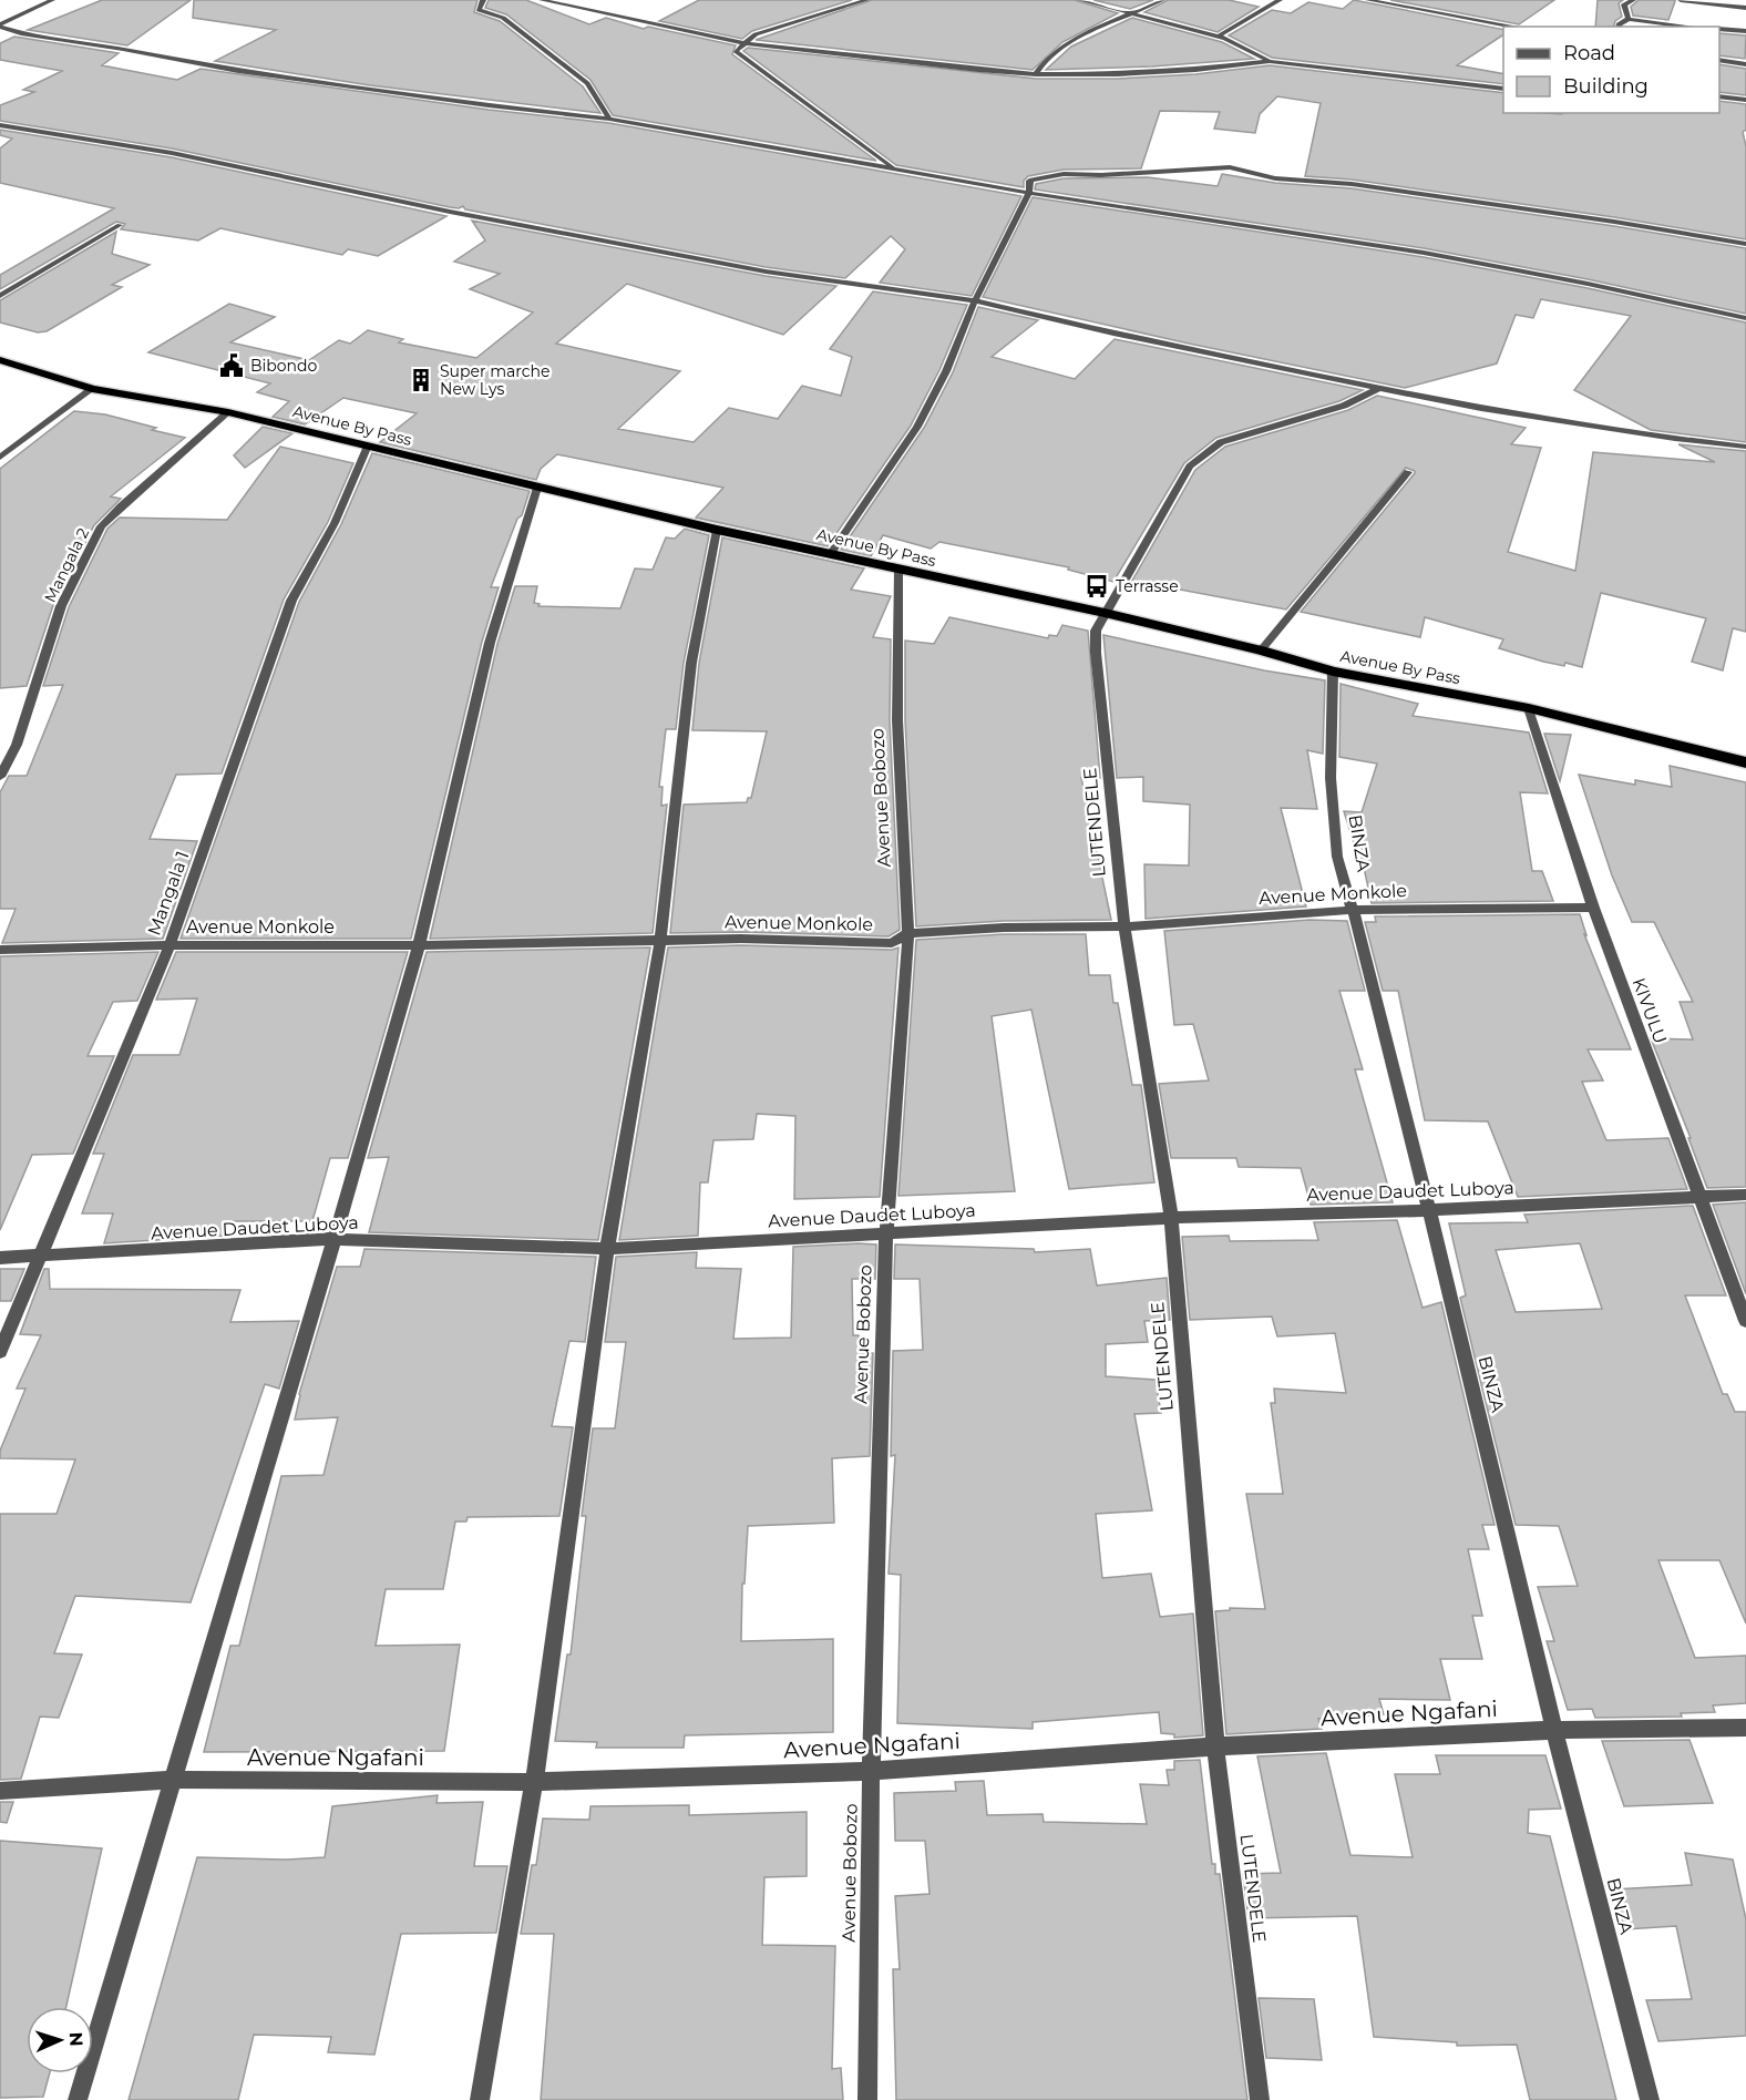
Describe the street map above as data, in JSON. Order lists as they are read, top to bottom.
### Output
{
  "streets": {
    "highway": ["Avenue By Pass"],
    "street": [
      "Mangala 2",
      "Avenue Bobozo",
      "LUTENDELE",
      "BINZA",
      "Mangala 1",
      "Avenue Monkole",
      "KIVULU",
      "Avenue Daudet Luboya",
      "Avenue Ngafani"
    ]
  },
  "crossings": [
    ["Avenue By Pass", "Mangala 2"],
    ["Avenue By Pass", "Avenue Bobozo"],
    ["Avenue By Pass", "LUTENDELE"],
    ["Avenue By Pass", "BINZA"],
    ["Avenue By Pass", "Mangala 1"],
    ["Avenue By Pass", "KIVULU"],
    ["Avenue Bobozo", "Avenue Monkole"],
    ["Avenue Bobozo", "Avenue Daudet Luboya"],
    ["Avenue Bobozo", "Avenue Ngafani"],
    ["LUTENDELE", "Avenue Monkole"],
    ["LUTENDELE", "Avenue Daudet Luboya"],
    ["LUTENDELE", "Avenue Ngafani"],
    ["BINZA", "Avenue Monkole"],
    ["BINZA", "Avenue Daudet Luboya"],
    ["BINZA", "Avenue Ngafani"],
    ["Mangala 1", "Avenue Monkole"],
    ["Mangala 1", "Avenue Daudet Luboya"],
    ["Avenue Monkole", "KIVULU"],
    ["KIVULU", "Avenue Daudet Luboya"]
  ],
  "places": {
    "public building": ["Bibondo"],
    "building": ["Super marche New Lys"],
    "bus stop": ["Terrasse"]
  },
  "legend": ["Road", "Building"],
  "north": "right"
}
